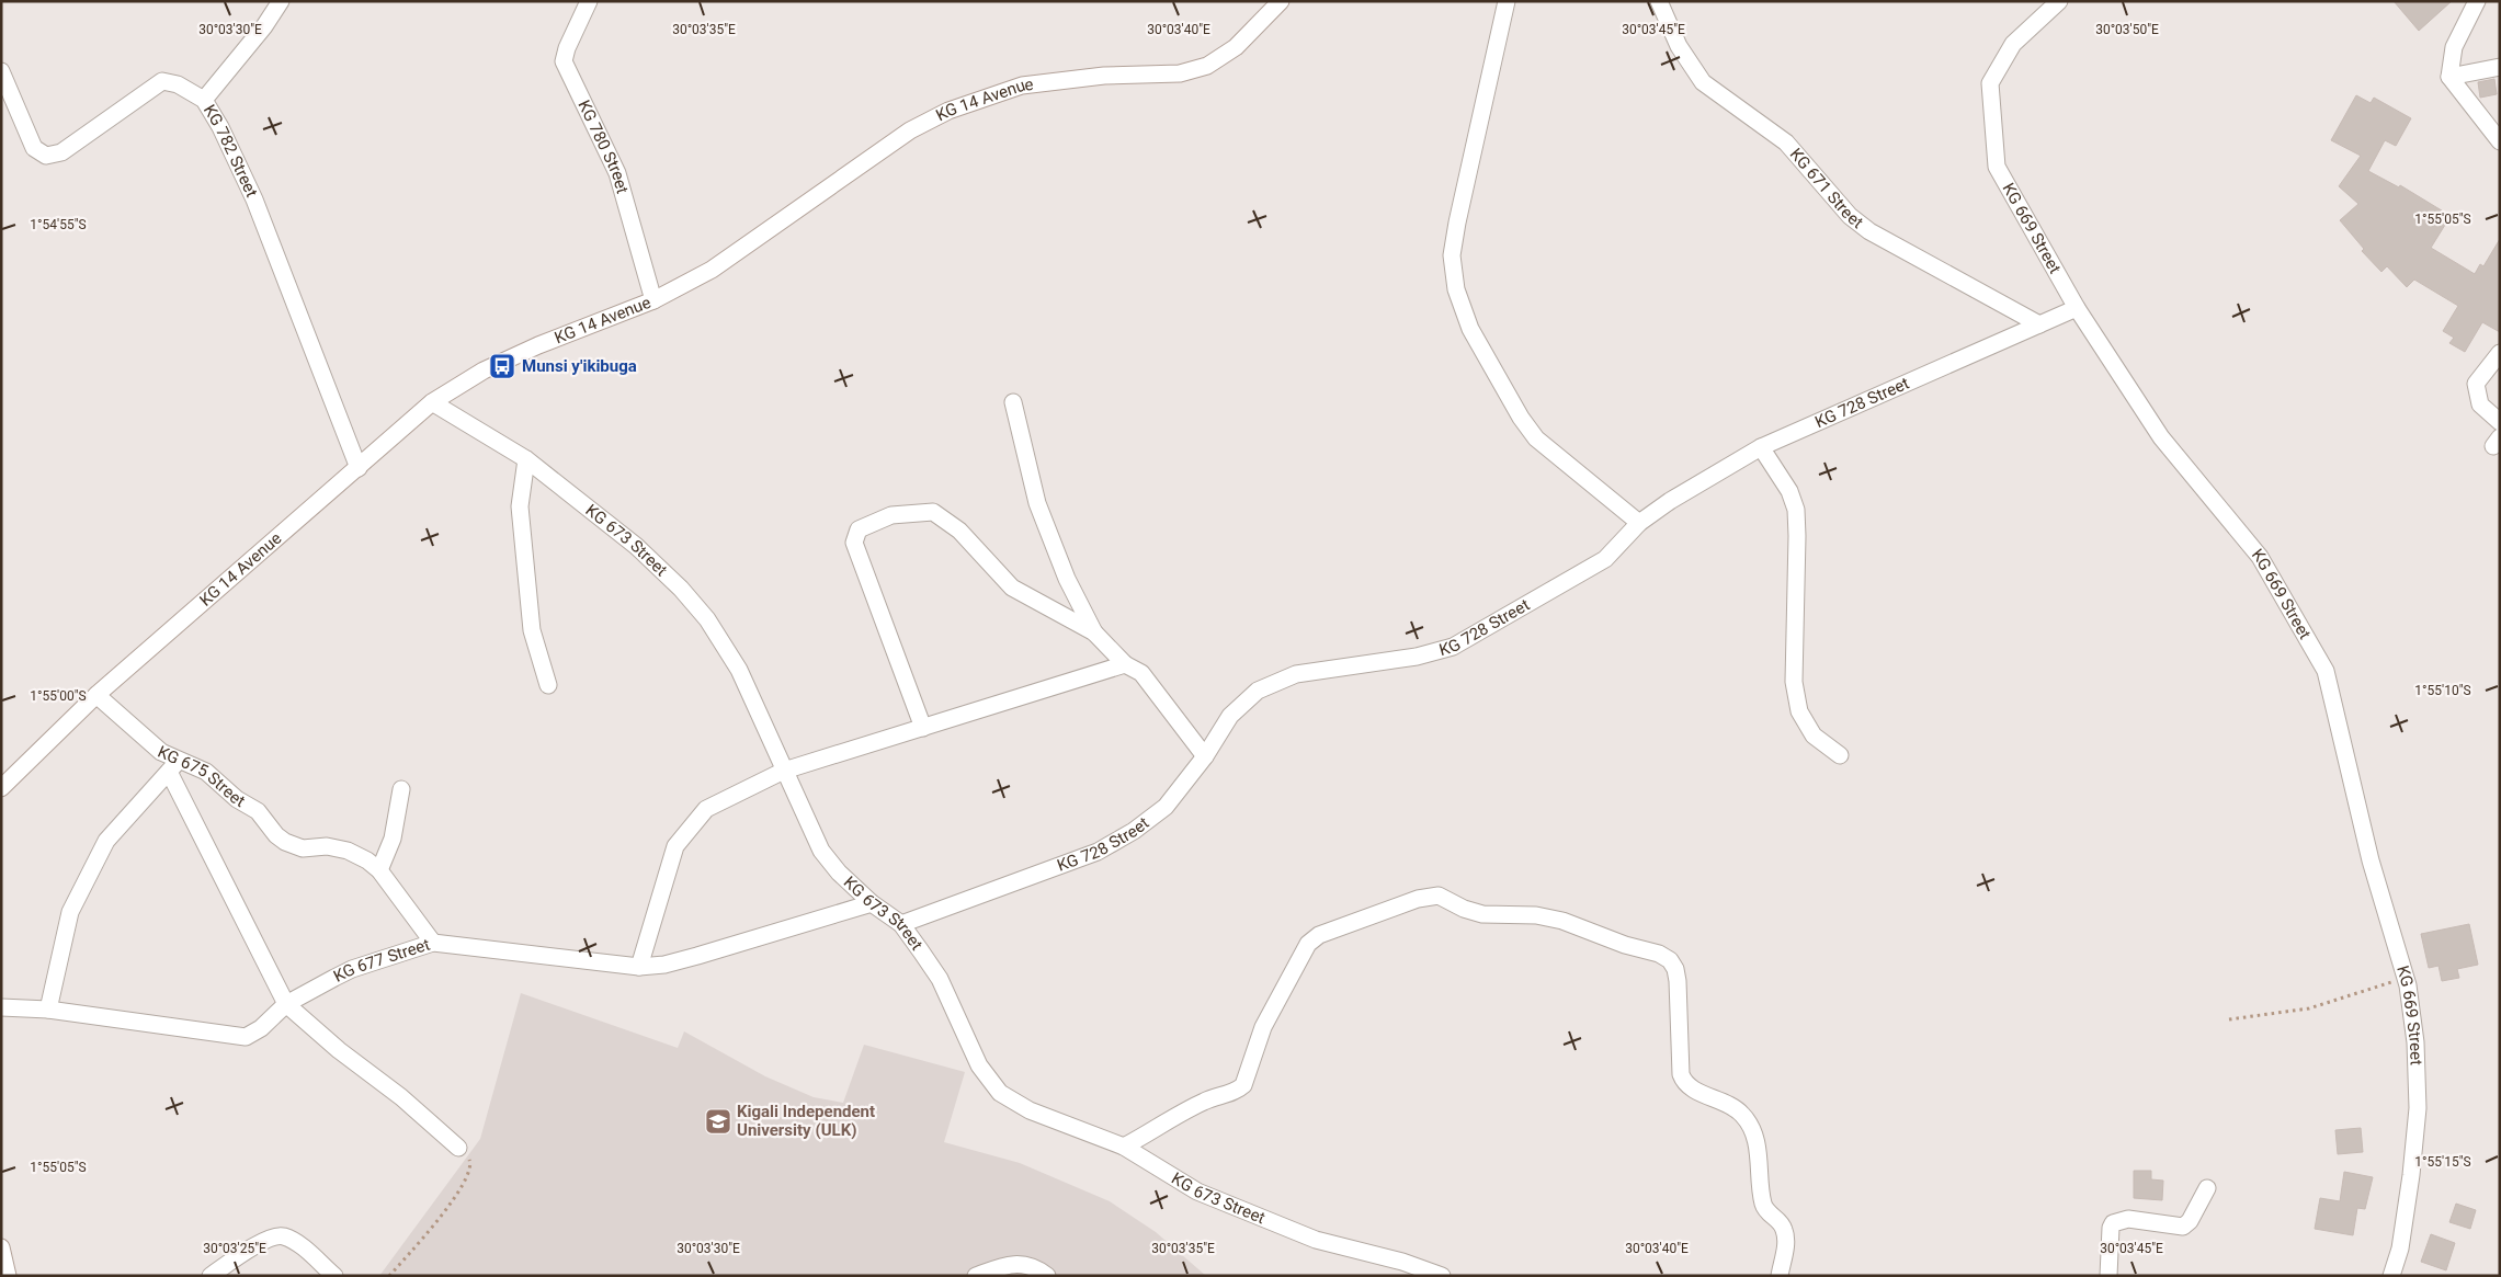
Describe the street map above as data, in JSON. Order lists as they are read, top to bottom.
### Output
{
  "streets": {
    "street": [
      "KG 14 Avenue",
      "KG 780 Street",
      "KG 782 Street",
      "KG 671 Street",
      "KG 669 Street",
      "KG 728 Street",
      "KG 673 Street",
      "KG 675 Street",
      "KG 677 Street"
    ]
  },
  "crossings": [
    ["KG 14 Avenue", "KG 780 Street"],
    ["KG 14 Avenue", "KG 782 Street"],
    ["KG 14 Avenue", "KG 673 Street"],
    ["KG 14 Avenue", "KG 675 Street"],
    ["KG 671 Street", "KG 728 Street"],
    ["KG 669 Street", "KG 728 Street"],
    ["KG 728 Street", "KG 673 Street"],
    ["KG 673 Street", "KG 677 Street"],
    ["KG 675 Street", "KG 677 Street"]
  ],
  "places": {
    "bus stop": ["Munsi y'ikibuga"],
    "school or university": ["Kigali Independent University (ULK)"]
  },
  "coordinates": [
    "30°03'30\"E",
    "30°03'35\"E",
    "30°03'40\"E",
    "30°03'45\"E",
    "30°03'50\"E",
    "1°55'05\"S",
    "1°54'55\"S",
    "1°55'10\"S",
    "1°55'00\"S",
    "1°55'15\"S",
    "30°03'25\"E"
  ]
}
